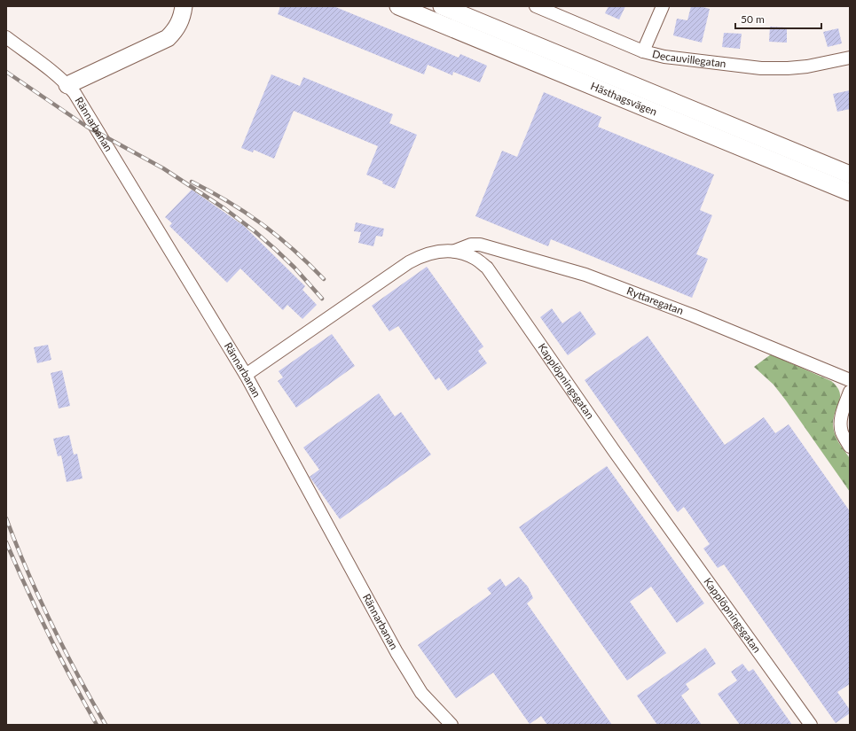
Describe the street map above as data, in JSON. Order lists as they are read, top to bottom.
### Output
{
  "streets": {
    "main road": ["Hästhagsvägen"],
    "street": [
      "Decauvillegatan",
      "Rännarbanan",
      "Ryttaregatan",
      "Kapplöpningsgatan"
    ]
  },
  "crossings": [
    ["Rännarbanan", "Kapplöpningsgatan"],
    ["Ryttaregatan", "Kapplöpningsgatan"]
  ],
  "scale_bar": "50 m"
}
